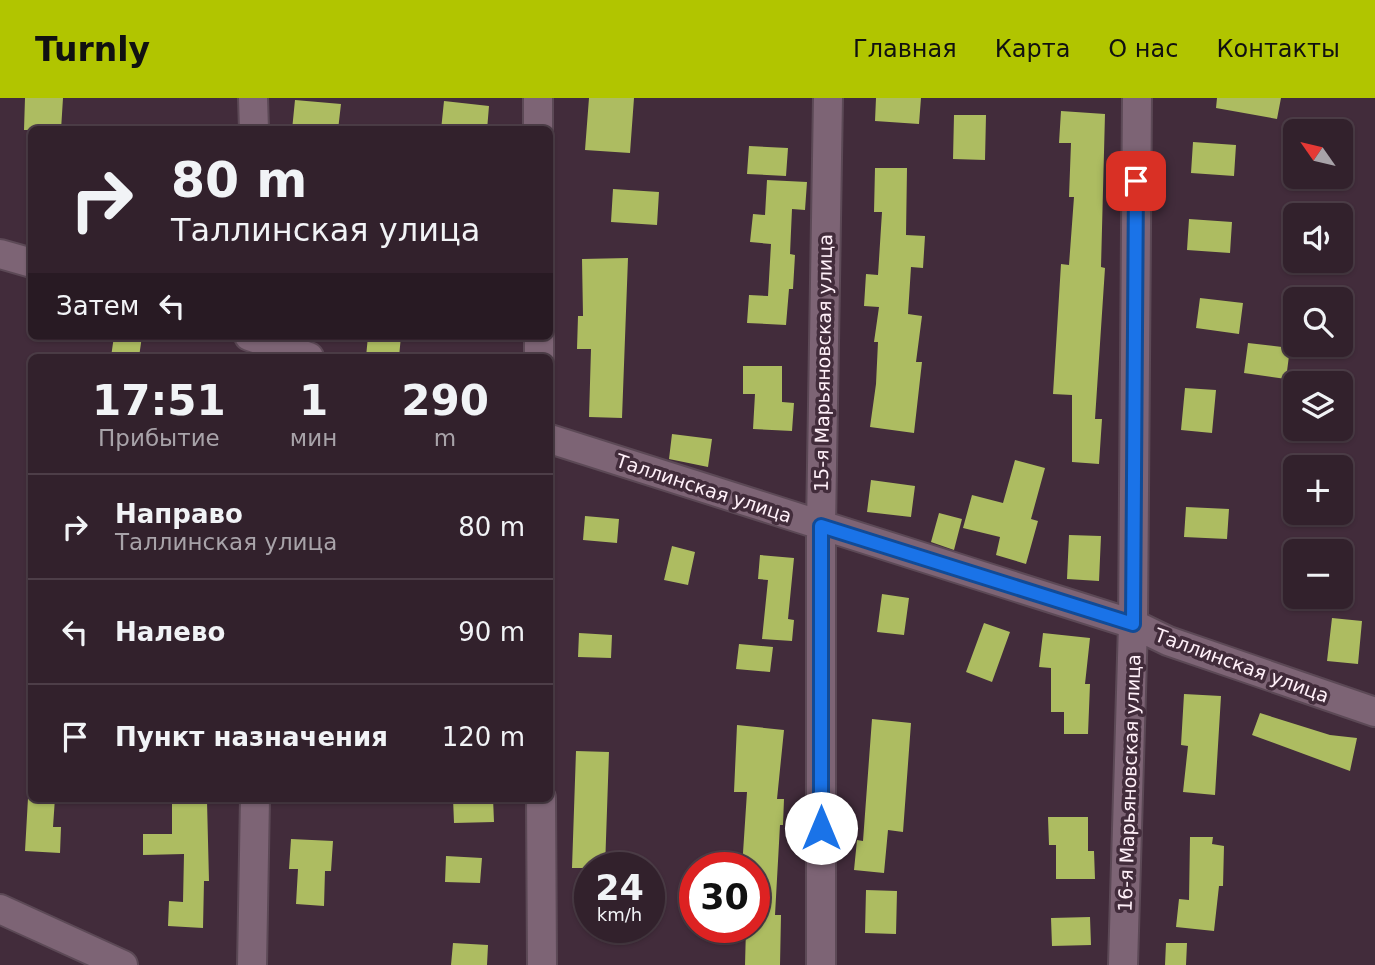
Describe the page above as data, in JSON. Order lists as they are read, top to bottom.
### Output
{
  "streets": {
    "street": ["15-я Марьяновская улица", "Таллинская улица", "16-я Марьяновская улица"]
  },
  "crossings": [
    ["15-я Марьяновская улица", "Таллинская улица"],
    ["Таллинская улица", "16-я Марьяновская улица"]
  ],
  "north": "top left",
  "page": {
    "header": "Turnly",
    "nav": [
      "Главная",
      "Карта",
      "О нас",
      "Контакты"
    ],
    "map_buttons": ["+", "−"],
    "turn": ["80 m", "Таллинская улица"],
    "then": "Затем",
    "eta": [
      "17:51",
      "Прибытие",
      "1",
      "мин",
      "290",
      "m"
    ],
    "list": [
      {
        "name": "Направо",
        "note": "Таллинская улица",
        "value": "80 m"
      },
      {
        "name": "Налево",
        "value": "90 m"
      },
      {
        "name": "Пункт назначения",
        "value": "120 m"
      }
    ],
    "speed": "24 km/h",
    "limit": "30"
  }
}
